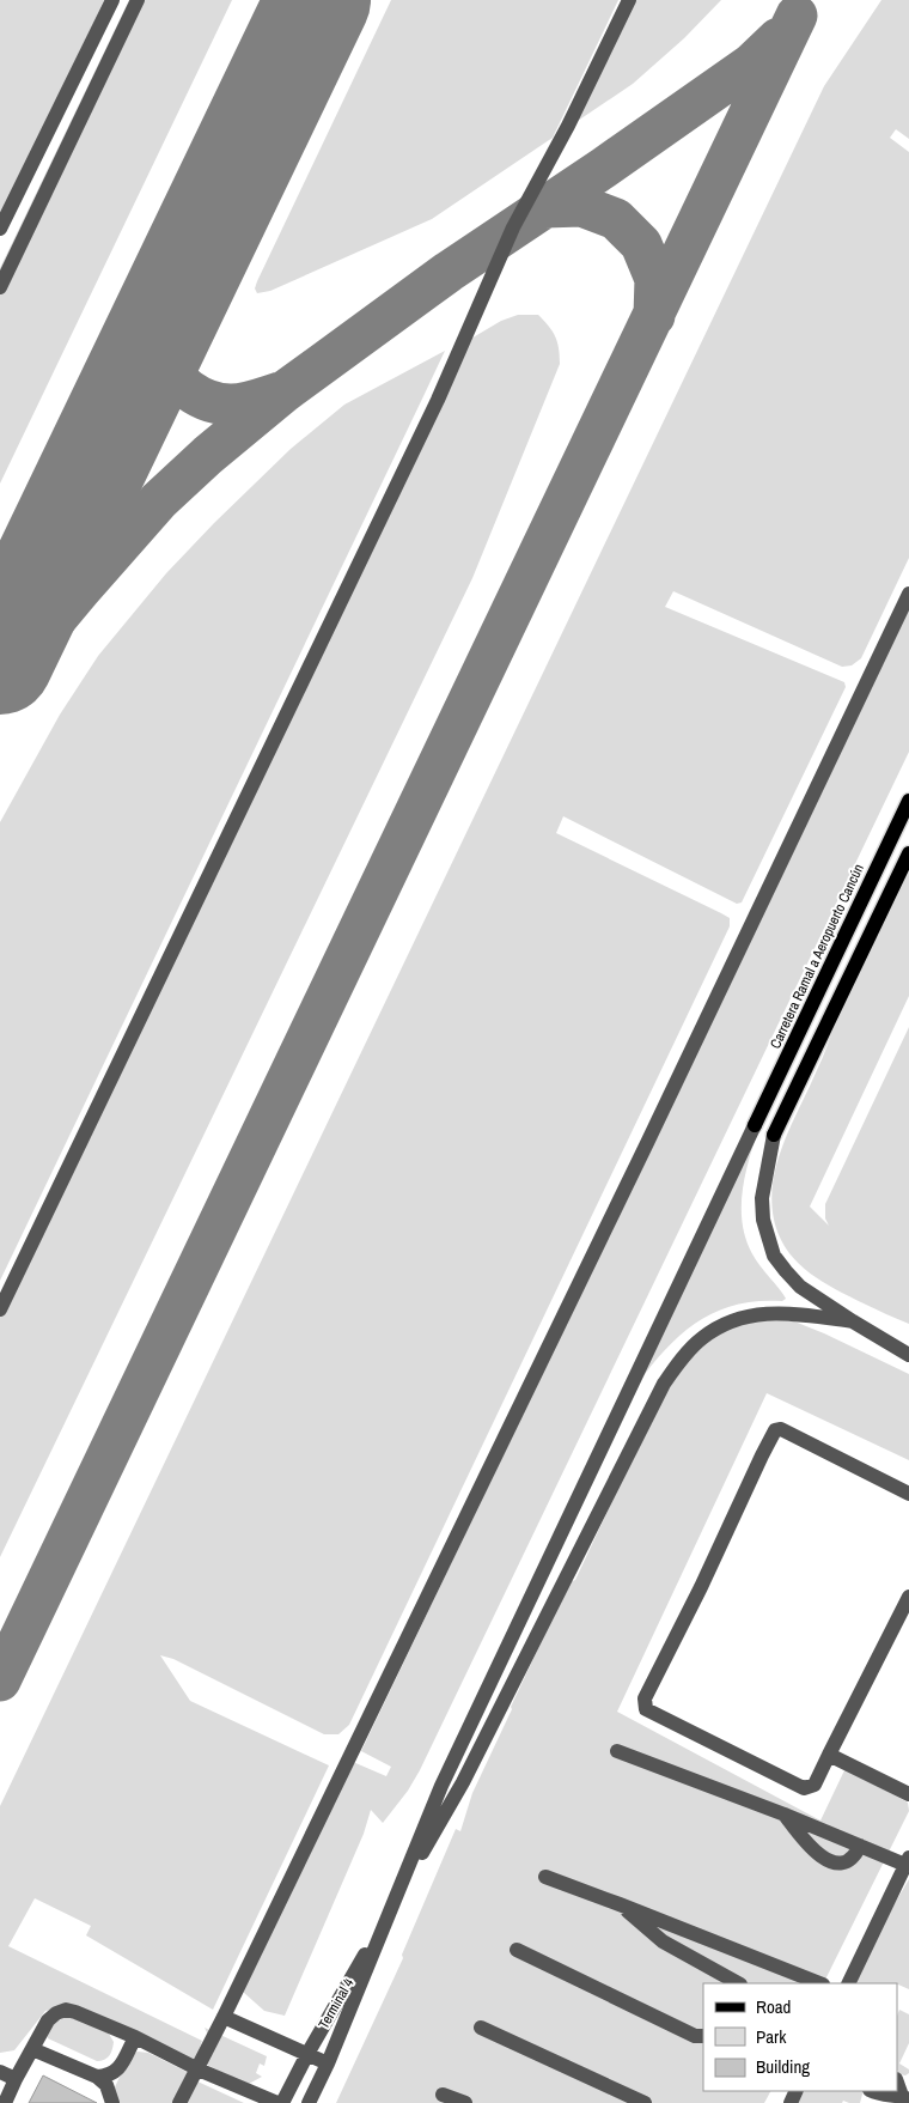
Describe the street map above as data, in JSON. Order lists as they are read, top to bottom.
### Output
{
  "streets": {
    "main road": ["Carretera Ramal a Aeropuerto Cancún"],
    "street": ["Terminal 4"]
  },
  "legend": ["Road", "Park", "Building"]
}
